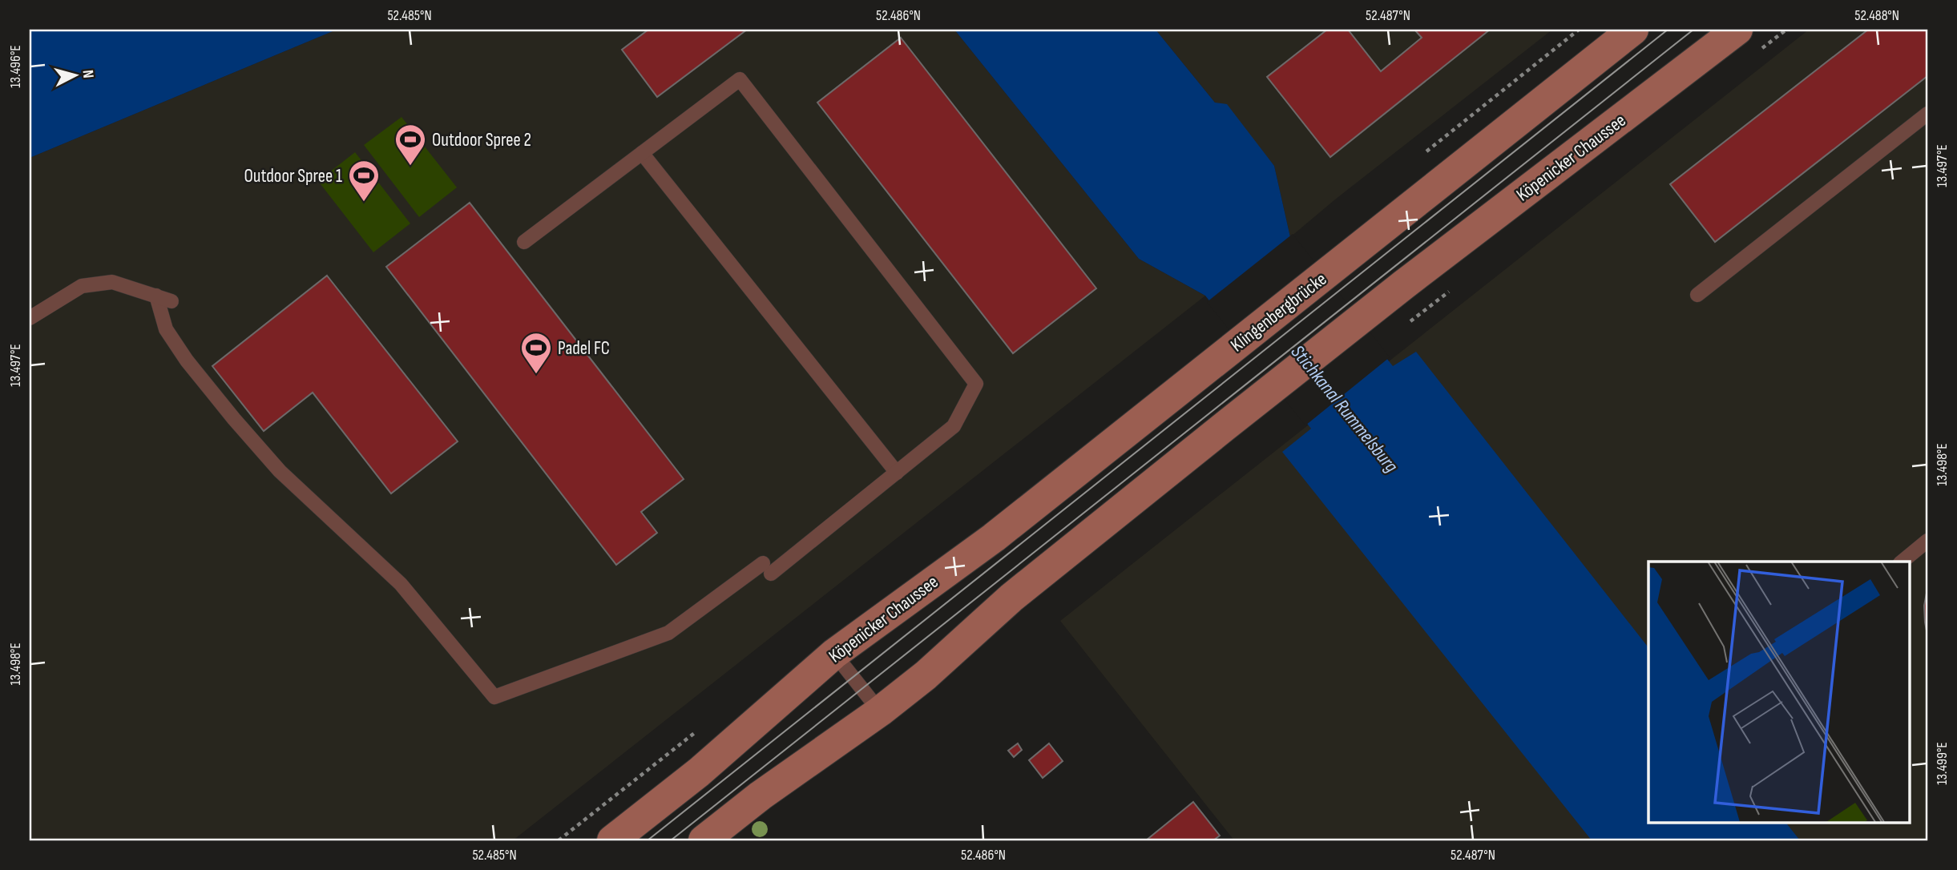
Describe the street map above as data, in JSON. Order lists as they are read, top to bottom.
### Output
{
  "streets": {
    "main road": ["Köpenicker Chaussee", "Klingenbergbrücke"]
  },
  "crossings": [
    ["Köpenicker Chaussee", "Klingenbergbrücke"]
  ],
  "water": ["Stichkanal Rummelsburg"],
  "places": {
    "sports": ["Outdoor Spree 2", "Outdoor Spree 1", "Padel FC"]
  },
  "north": "right",
  "coordinates": [
    "52.485°N",
    "52.486°N",
    "52.487°N",
    "52.488°N",
    "13.496°E",
    "13.497°E",
    "13.498°E",
    "13.499°E"
  ]
}
